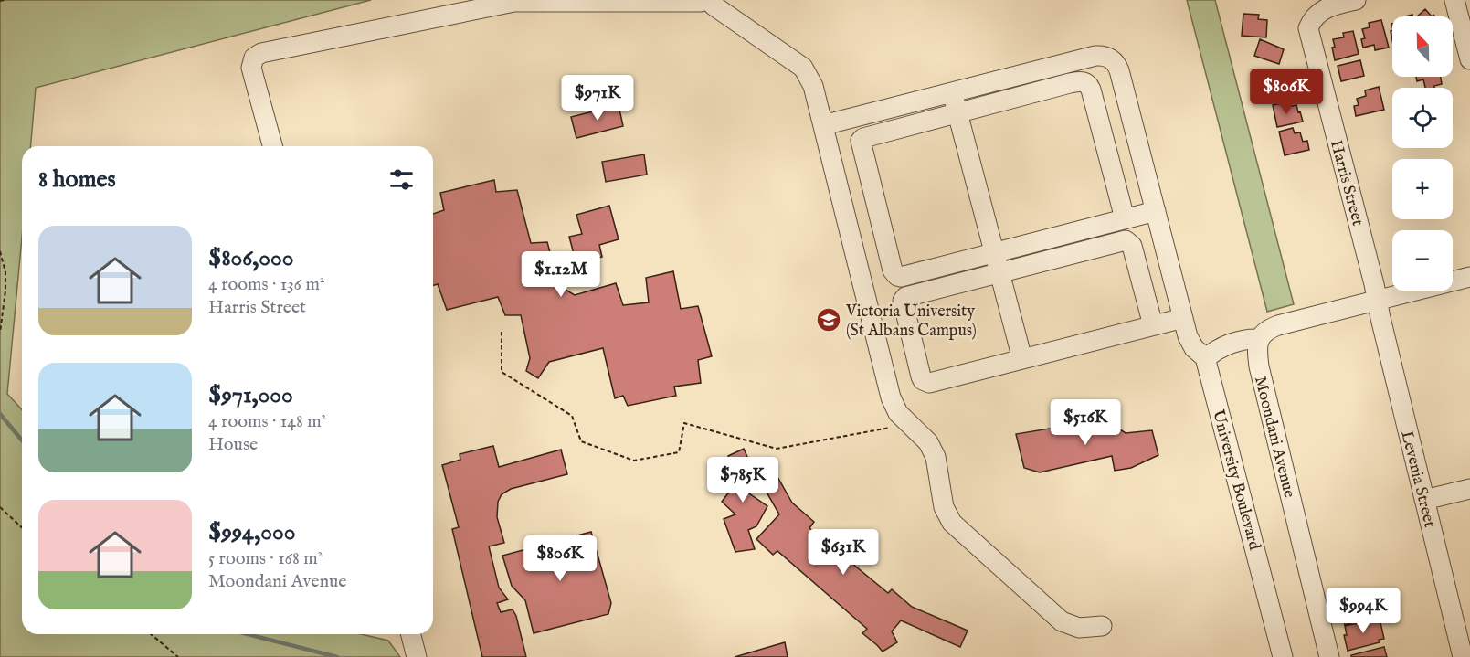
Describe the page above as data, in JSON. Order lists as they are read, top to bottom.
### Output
{
  "streets": {
    "street": [
      "Harris Street",
      "Moondani Avenue",
      "Levenia Street",
      "University Boulevard"
    ]
  },
  "crossings": [
    ["Harris Street", "Levenia Street"]
  ],
  "places": {
    "school or university": ["Victoria University (St Albans Campus)"]
  },
  "north": "top",
  "page": {
    "map_buttons": ["+", "−"],
    "price": [
      "$806K",
      "$971K",
      "$1.12M",
      "$516K",
      "$785K",
      "$631K",
      "$806K",
      "$994K"
    ],
    "heading": "8 homes",
    "list": [
      {
        "name": "$806,000",
        "note": "4 rooms · 136 m² · Harris Street"
      },
      {
        "name": "$971,000",
        "note": "4 rooms · 148 m² · House"
      },
      {
        "name": "$994,000",
        "note": "5 rooms · 168 m² · Moondani Avenue"
      }
    ]
  }
}
